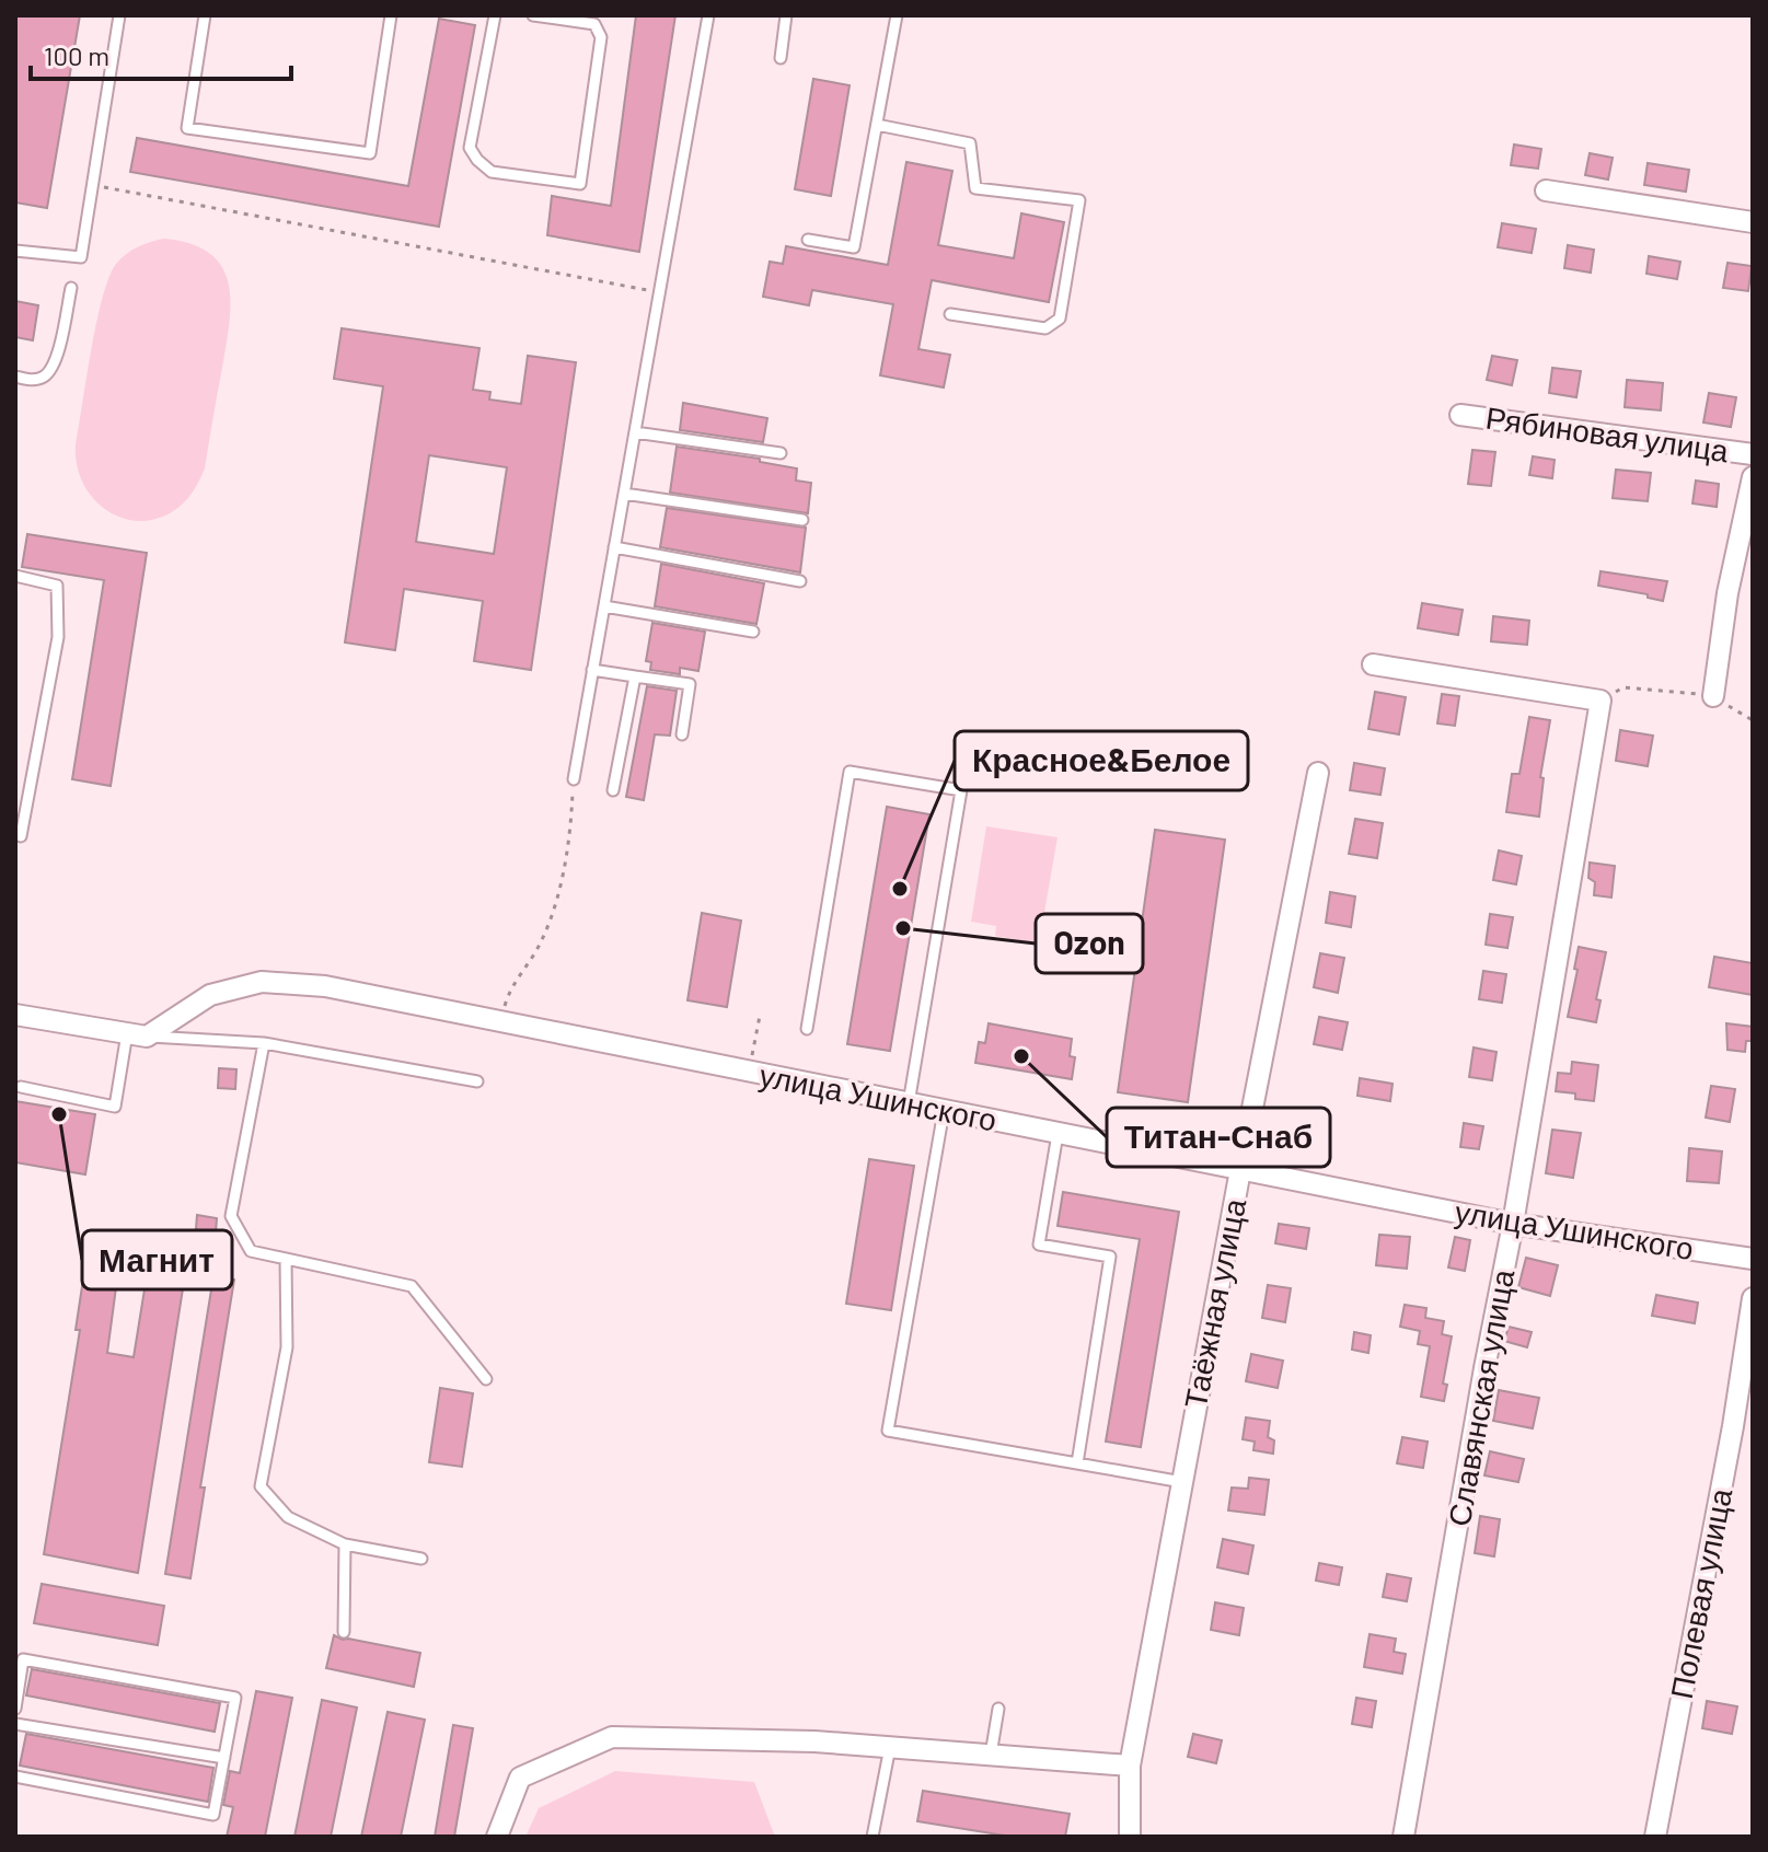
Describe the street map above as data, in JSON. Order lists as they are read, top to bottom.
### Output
{
  "streets": {
    "street": [
      "Рябиновая улица",
      "улица Ушинского",
      "Таёжная улица",
      "Славянская улица",
      "Полевая улица"
    ]
  },
  "crossings": [
    ["улица Ушинского", "Таёжная улица"],
    ["улица Ушинского", "Славянская улица"]
  ],
  "places": [
    "Красное&Белое",
    "Ozon",
    "Титан-Снаб",
    "Магнит"
  ],
  "scale_bar": "100 m"
}
